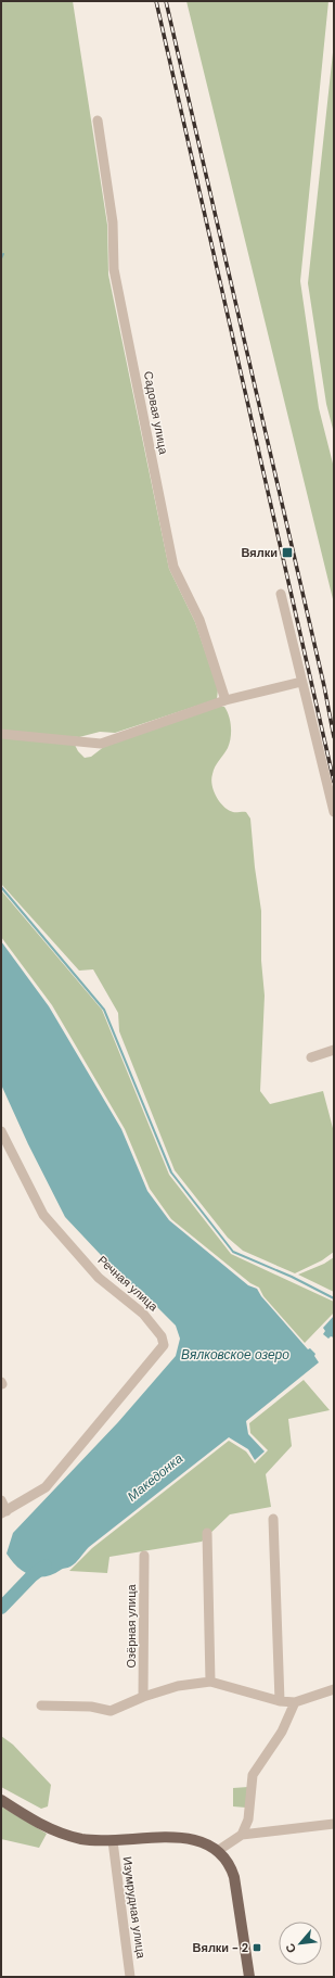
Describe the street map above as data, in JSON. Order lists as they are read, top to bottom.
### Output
{
  "streets": {
    "street": [
      "Садовая улица",
      "Речная улица",
      "Озёрная улица",
      "Изумрудная улица"
    ]
  },
  "water": ["Вялковское озеро", "Македонка"],
  "places": {
    "transit": ["Вялки", "Вялки - 2"]
  },
  "north": "bottom left"
}
